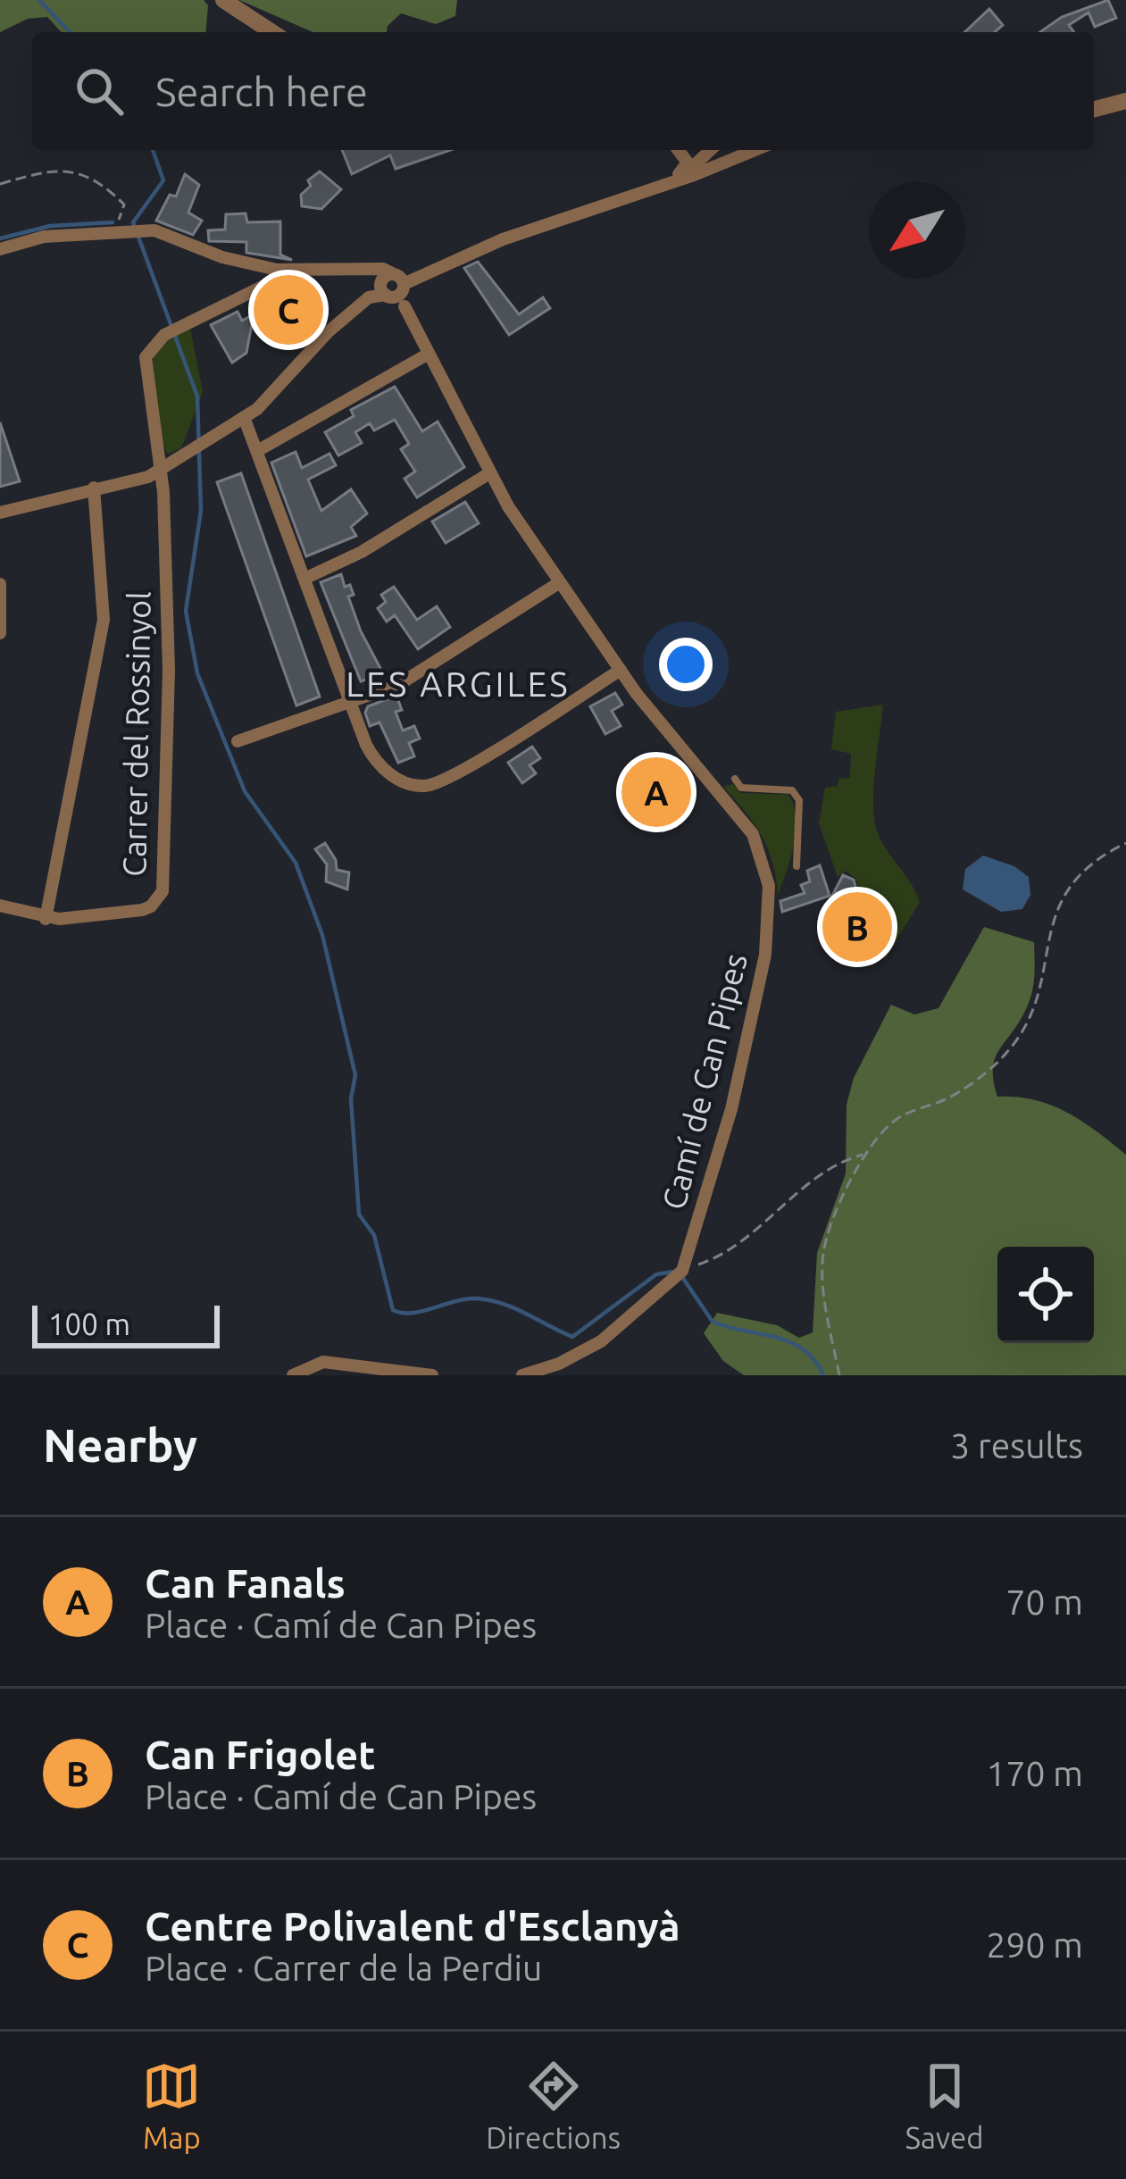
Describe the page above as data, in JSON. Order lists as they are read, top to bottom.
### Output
{
  "streets": {
    "street": ["Carrer del Rossinyol", "Camí de Can Pipes"]
  },
  "districts": ["LES ARGILES"],
  "scale_bar": "100 m",
  "north": "bottom left",
  "page": {
    "search": "Search here",
    "pins": ["C", "A", "B"],
    "scale": "100 m",
    "heading": ["Nearby", "3 results"],
    "list": [
      {
        "mark": "A",
        "name": "Can Fanals",
        "note": "Place · Camí de Can Pipes",
        "value": "70 m"
      },
      {
        "mark": "B",
        "name": "Can Frigolet",
        "note": "Place · Camí de Can Pipes",
        "value": "170 m"
      },
      {
        "mark": "C",
        "name": "Centre Polivalent d'Esclanyà",
        "note": "Place · Carrer de la Perdiu",
        "value": "290 m"
      }
    ],
    "nav": ["Map", "Directions", "Saved"]
  }
}
